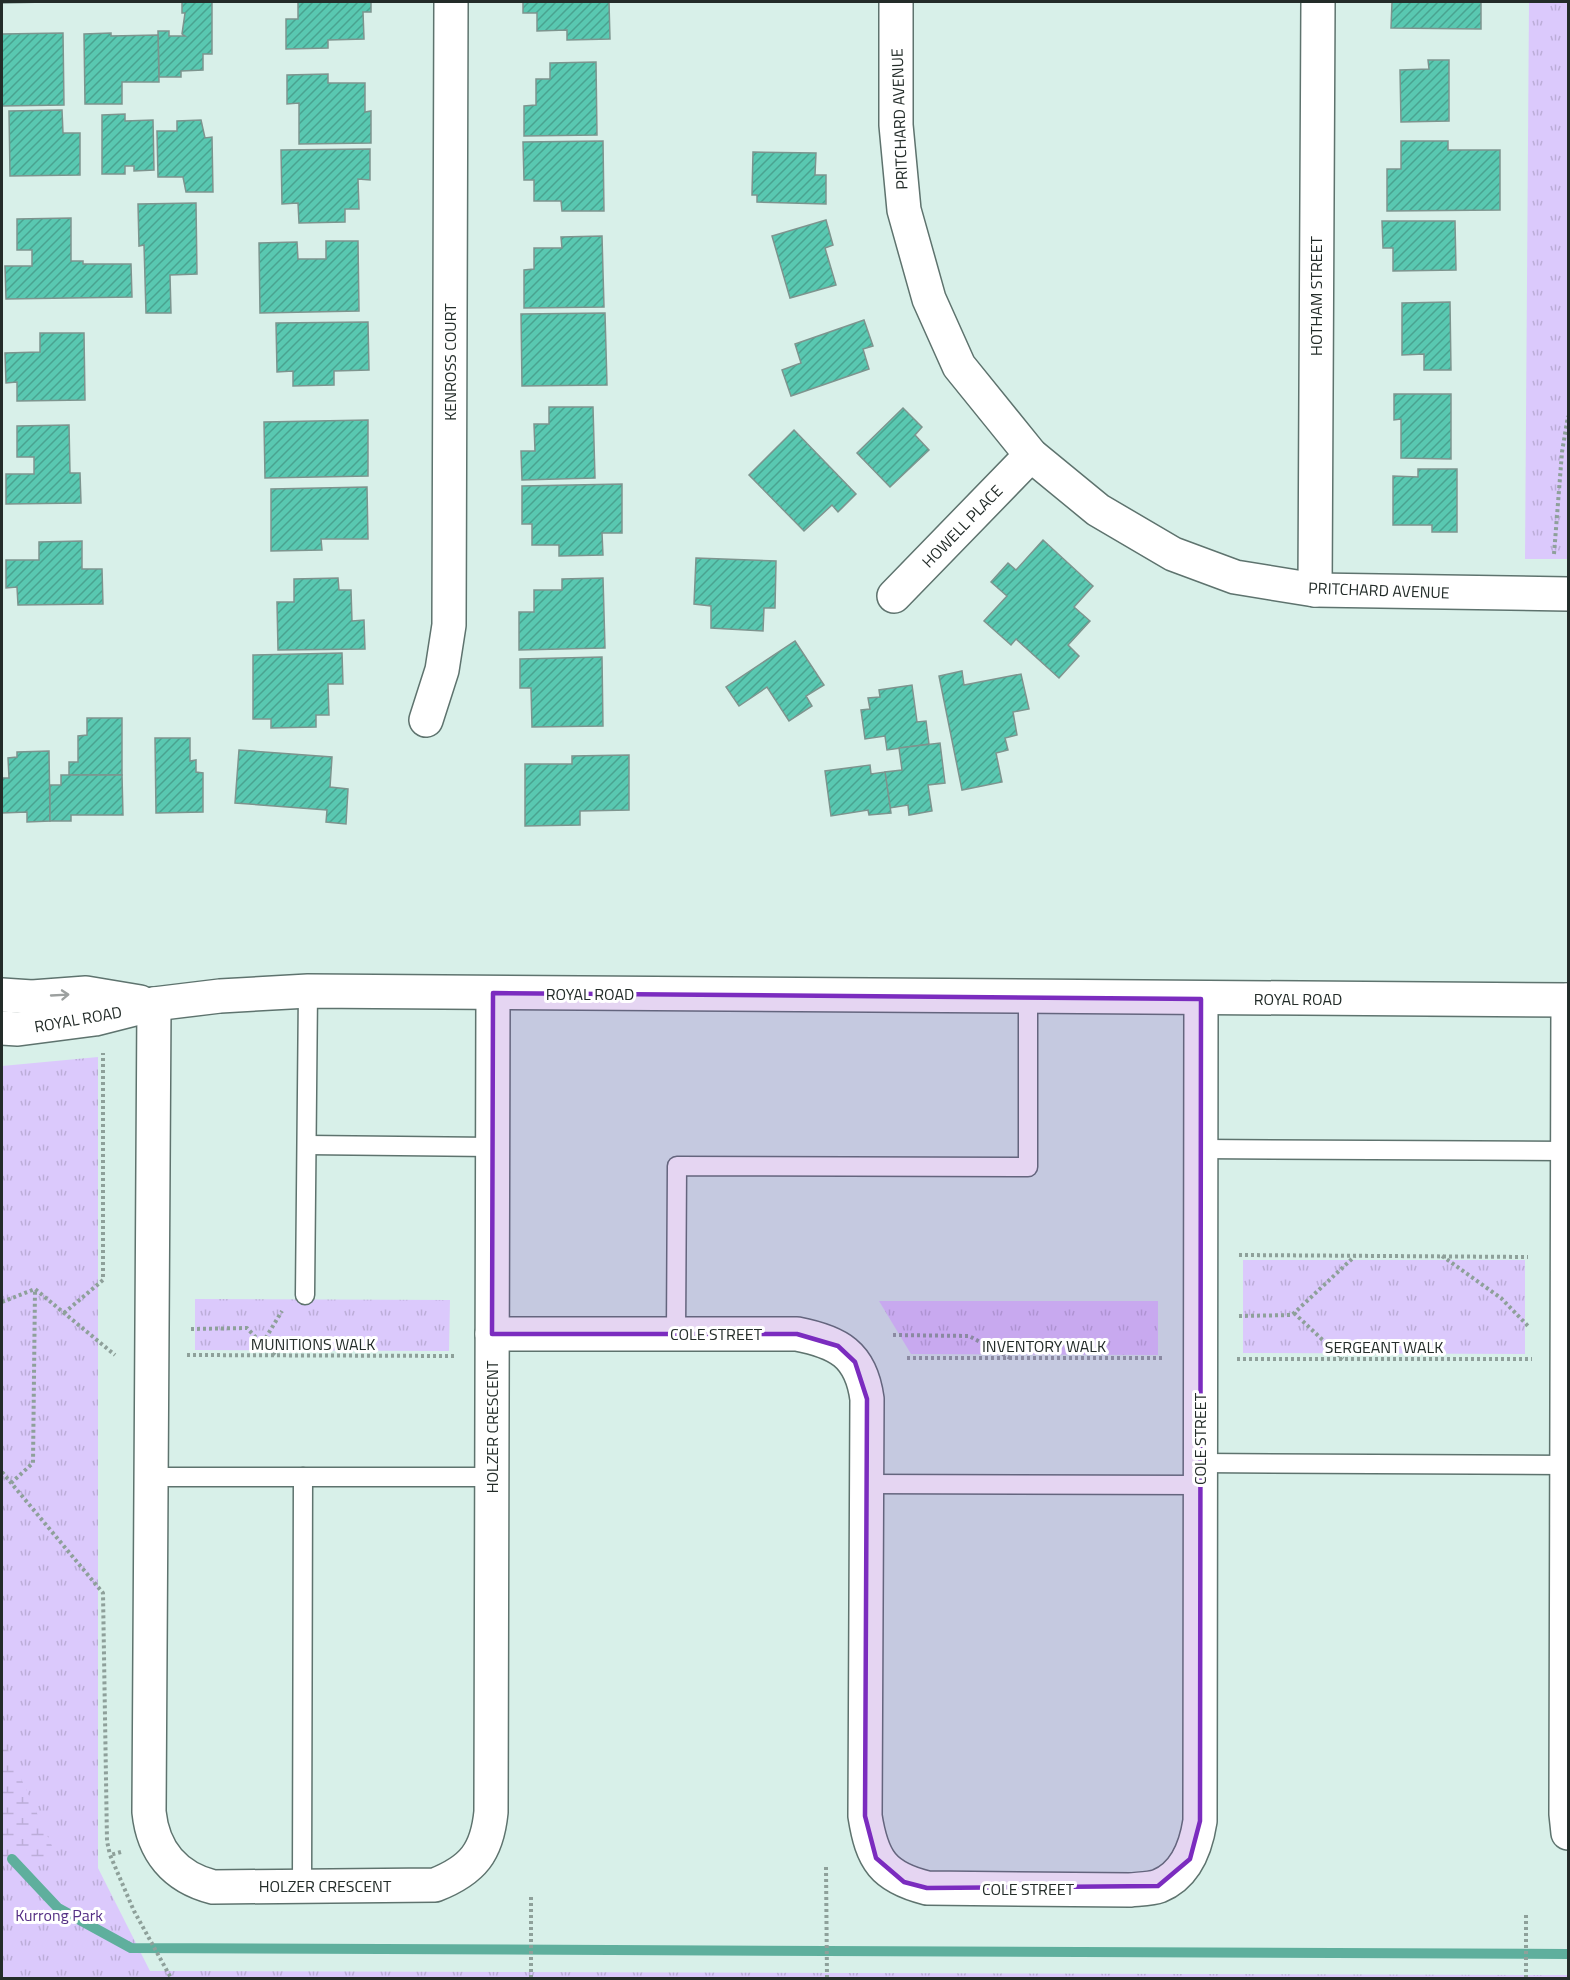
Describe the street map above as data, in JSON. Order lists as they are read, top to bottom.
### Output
{
  "streets": {
    "street": [
      "PRITCHARD AVENUE",
      "HOTHAM STREET",
      "KENROSS COURT",
      "HOWELL PLACE",
      "ROYAL ROAD",
      "COLE STREET",
      "HOLZER CRESCENT"
    ],
    "path": ["MUNITIONS WALK", "INVENTORY WALK", "SERGEANT WALK"]
  },
  "crossings": [
    ["PRITCHARD AVENUE", "HOTHAM STREET"],
    ["PRITCHARD AVENUE", "HOWELL PLACE"],
    ["ROYAL ROAD", "COLE STREET"],
    ["ROYAL ROAD", "HOLZER CRESCENT"],
    ["COLE STREET", "HOLZER CRESCENT"]
  ],
  "parks": ["Kurrong Park"]
}
